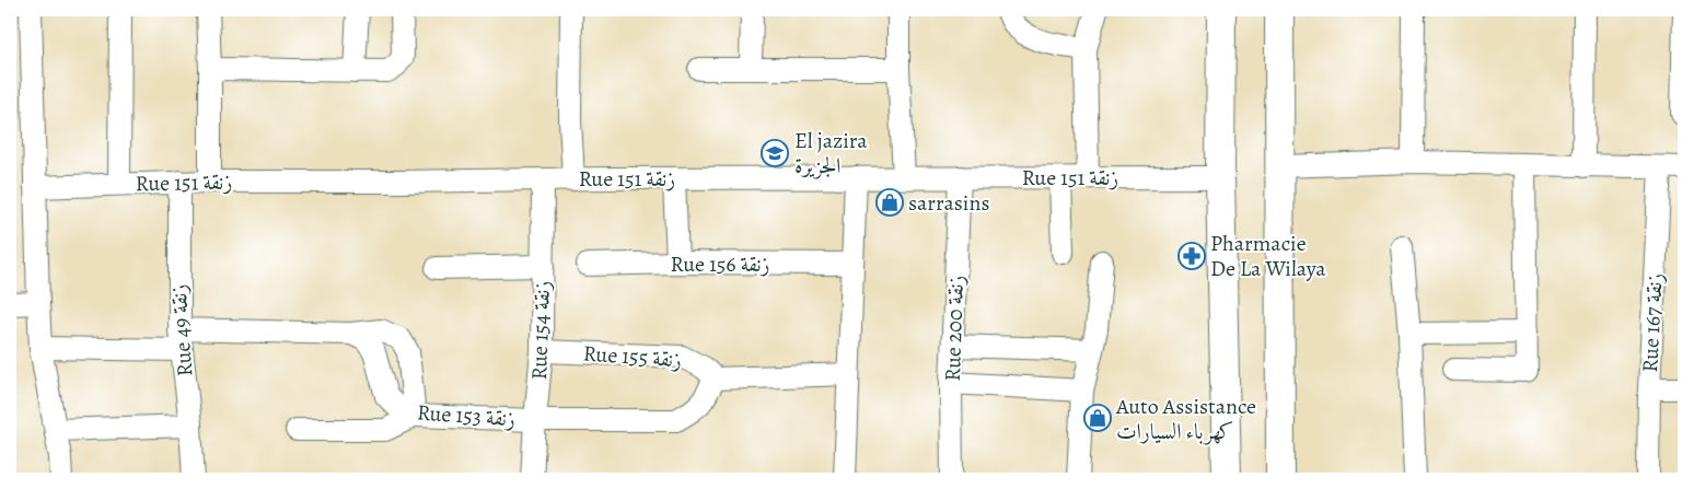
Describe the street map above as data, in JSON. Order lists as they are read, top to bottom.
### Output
{
  "streets": {
    "street": [
      "Rue 151 زنقة",
      "Rue 156 زنقة",
      "Rue 167 زنقة",
      "Rue 200 زنقة",
      "Rue 49 زنقة",
      "Rue 154 زنقة",
      "Rue 155 زنقة",
      "Rue 153 زنقة"
    ]
  },
  "crossings": [
    ["Rue 151 زنقة", "Rue 200 زنقة"],
    ["Rue 151 زنقة", "Rue 49 زنقة"],
    ["Rue 151 زنقة", "Rue 154 زنقة"],
    ["Rue 154 زنقة", "Rue 155 زنقة"],
    ["Rue 154 زنقة", "Rue 153 زنقة"],
    ["Rue 155 زنقة", "Rue 153 زنقة"]
  ],
  "places": {
    "school or university": ["El jazira الجزيرة"],
    "shop": ["sarrasins", "Auto Assistance كهرباء السيارات"],
    "pharmacy": ["Pharmacie De La Wilaya"]
  }
}
